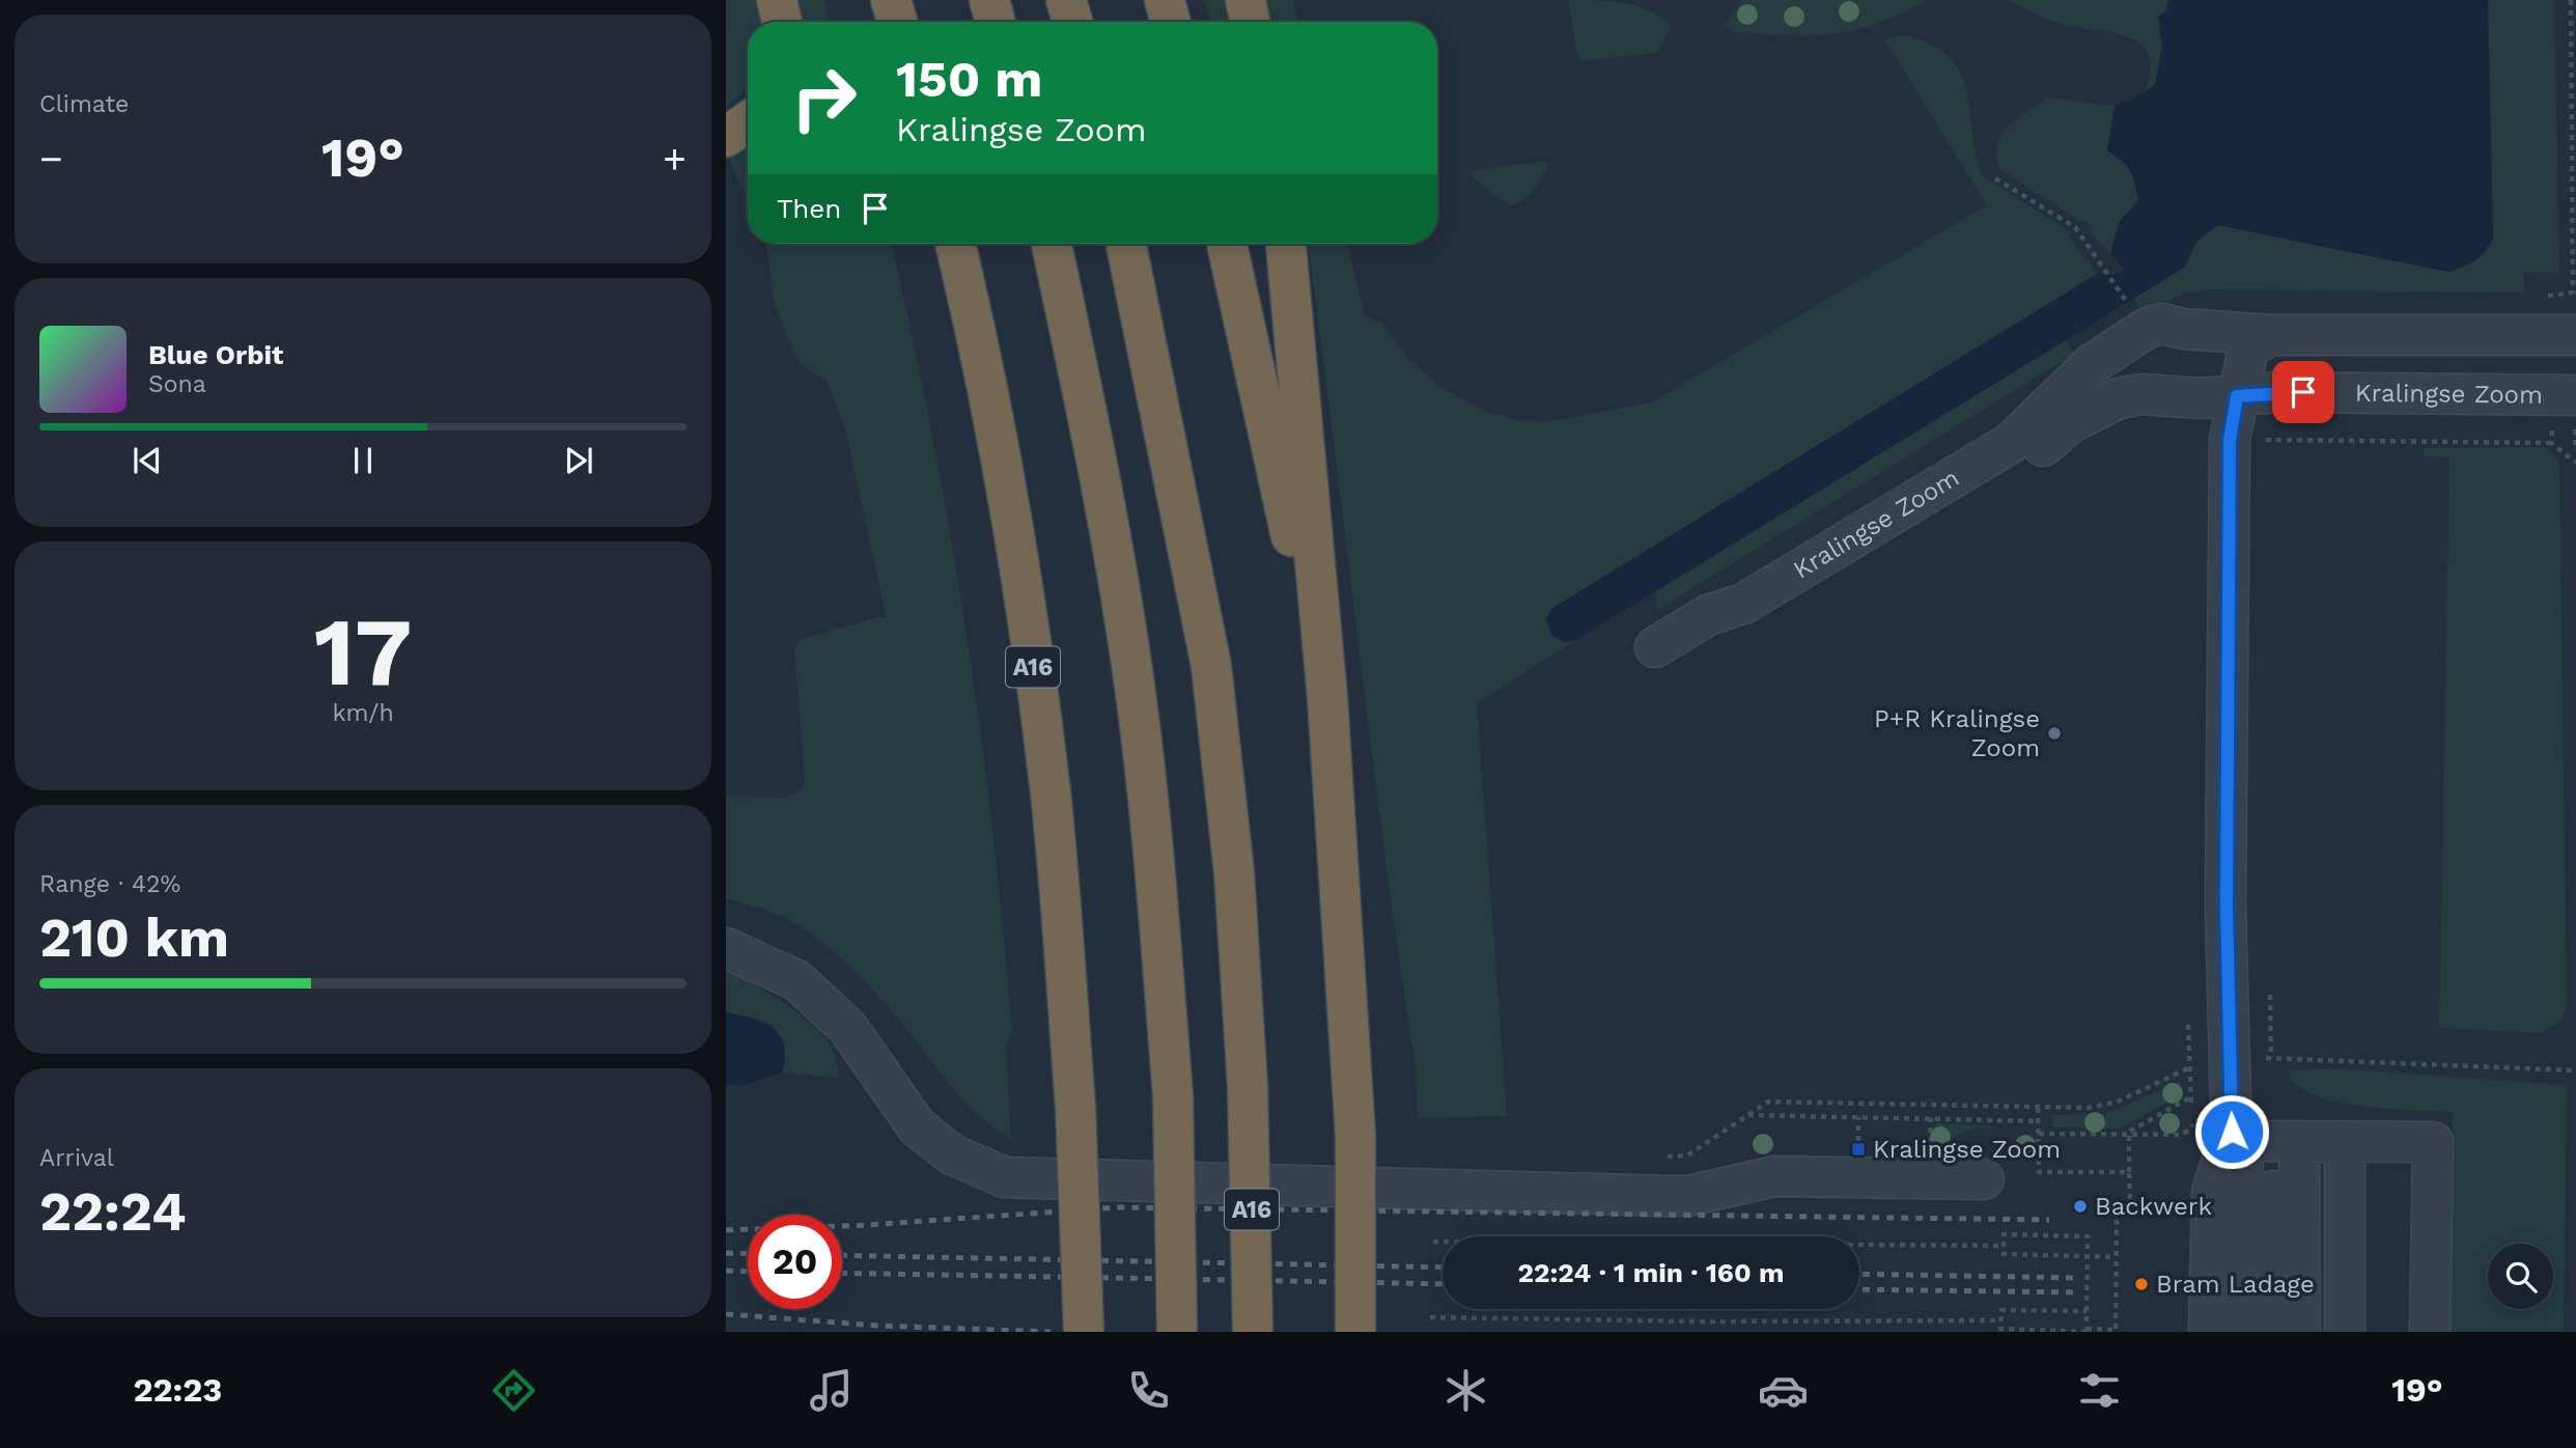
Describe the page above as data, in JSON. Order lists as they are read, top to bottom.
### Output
{
  "streets": {
    "highway": ["A16"],
    "street": ["Kralingse Zoom"]
  },
  "places": {
    "other": ["P+R Kralingse Zoom", "Backwerk", "Bram Ladage"],
    "transit": ["Kralingse Zoom"]
  },
  "page": {
    "tile": [
      "Climate",
      ["17", "km/h"],
      ["Range · 42%", "210 km"],
      ["Arrival", "22:24"]
    ],
    "turn": ["150 m", "Kralingse Zoom"],
    "heat": ["−", "19°", "+"],
    "then": "Then",
    "song": ["Blue Orbit", "Sona"],
    "limit": "20",
    "trip": "22:24 · 1 min · 160 m",
    "tabs": ["22:23", "19°"]
  }
}
